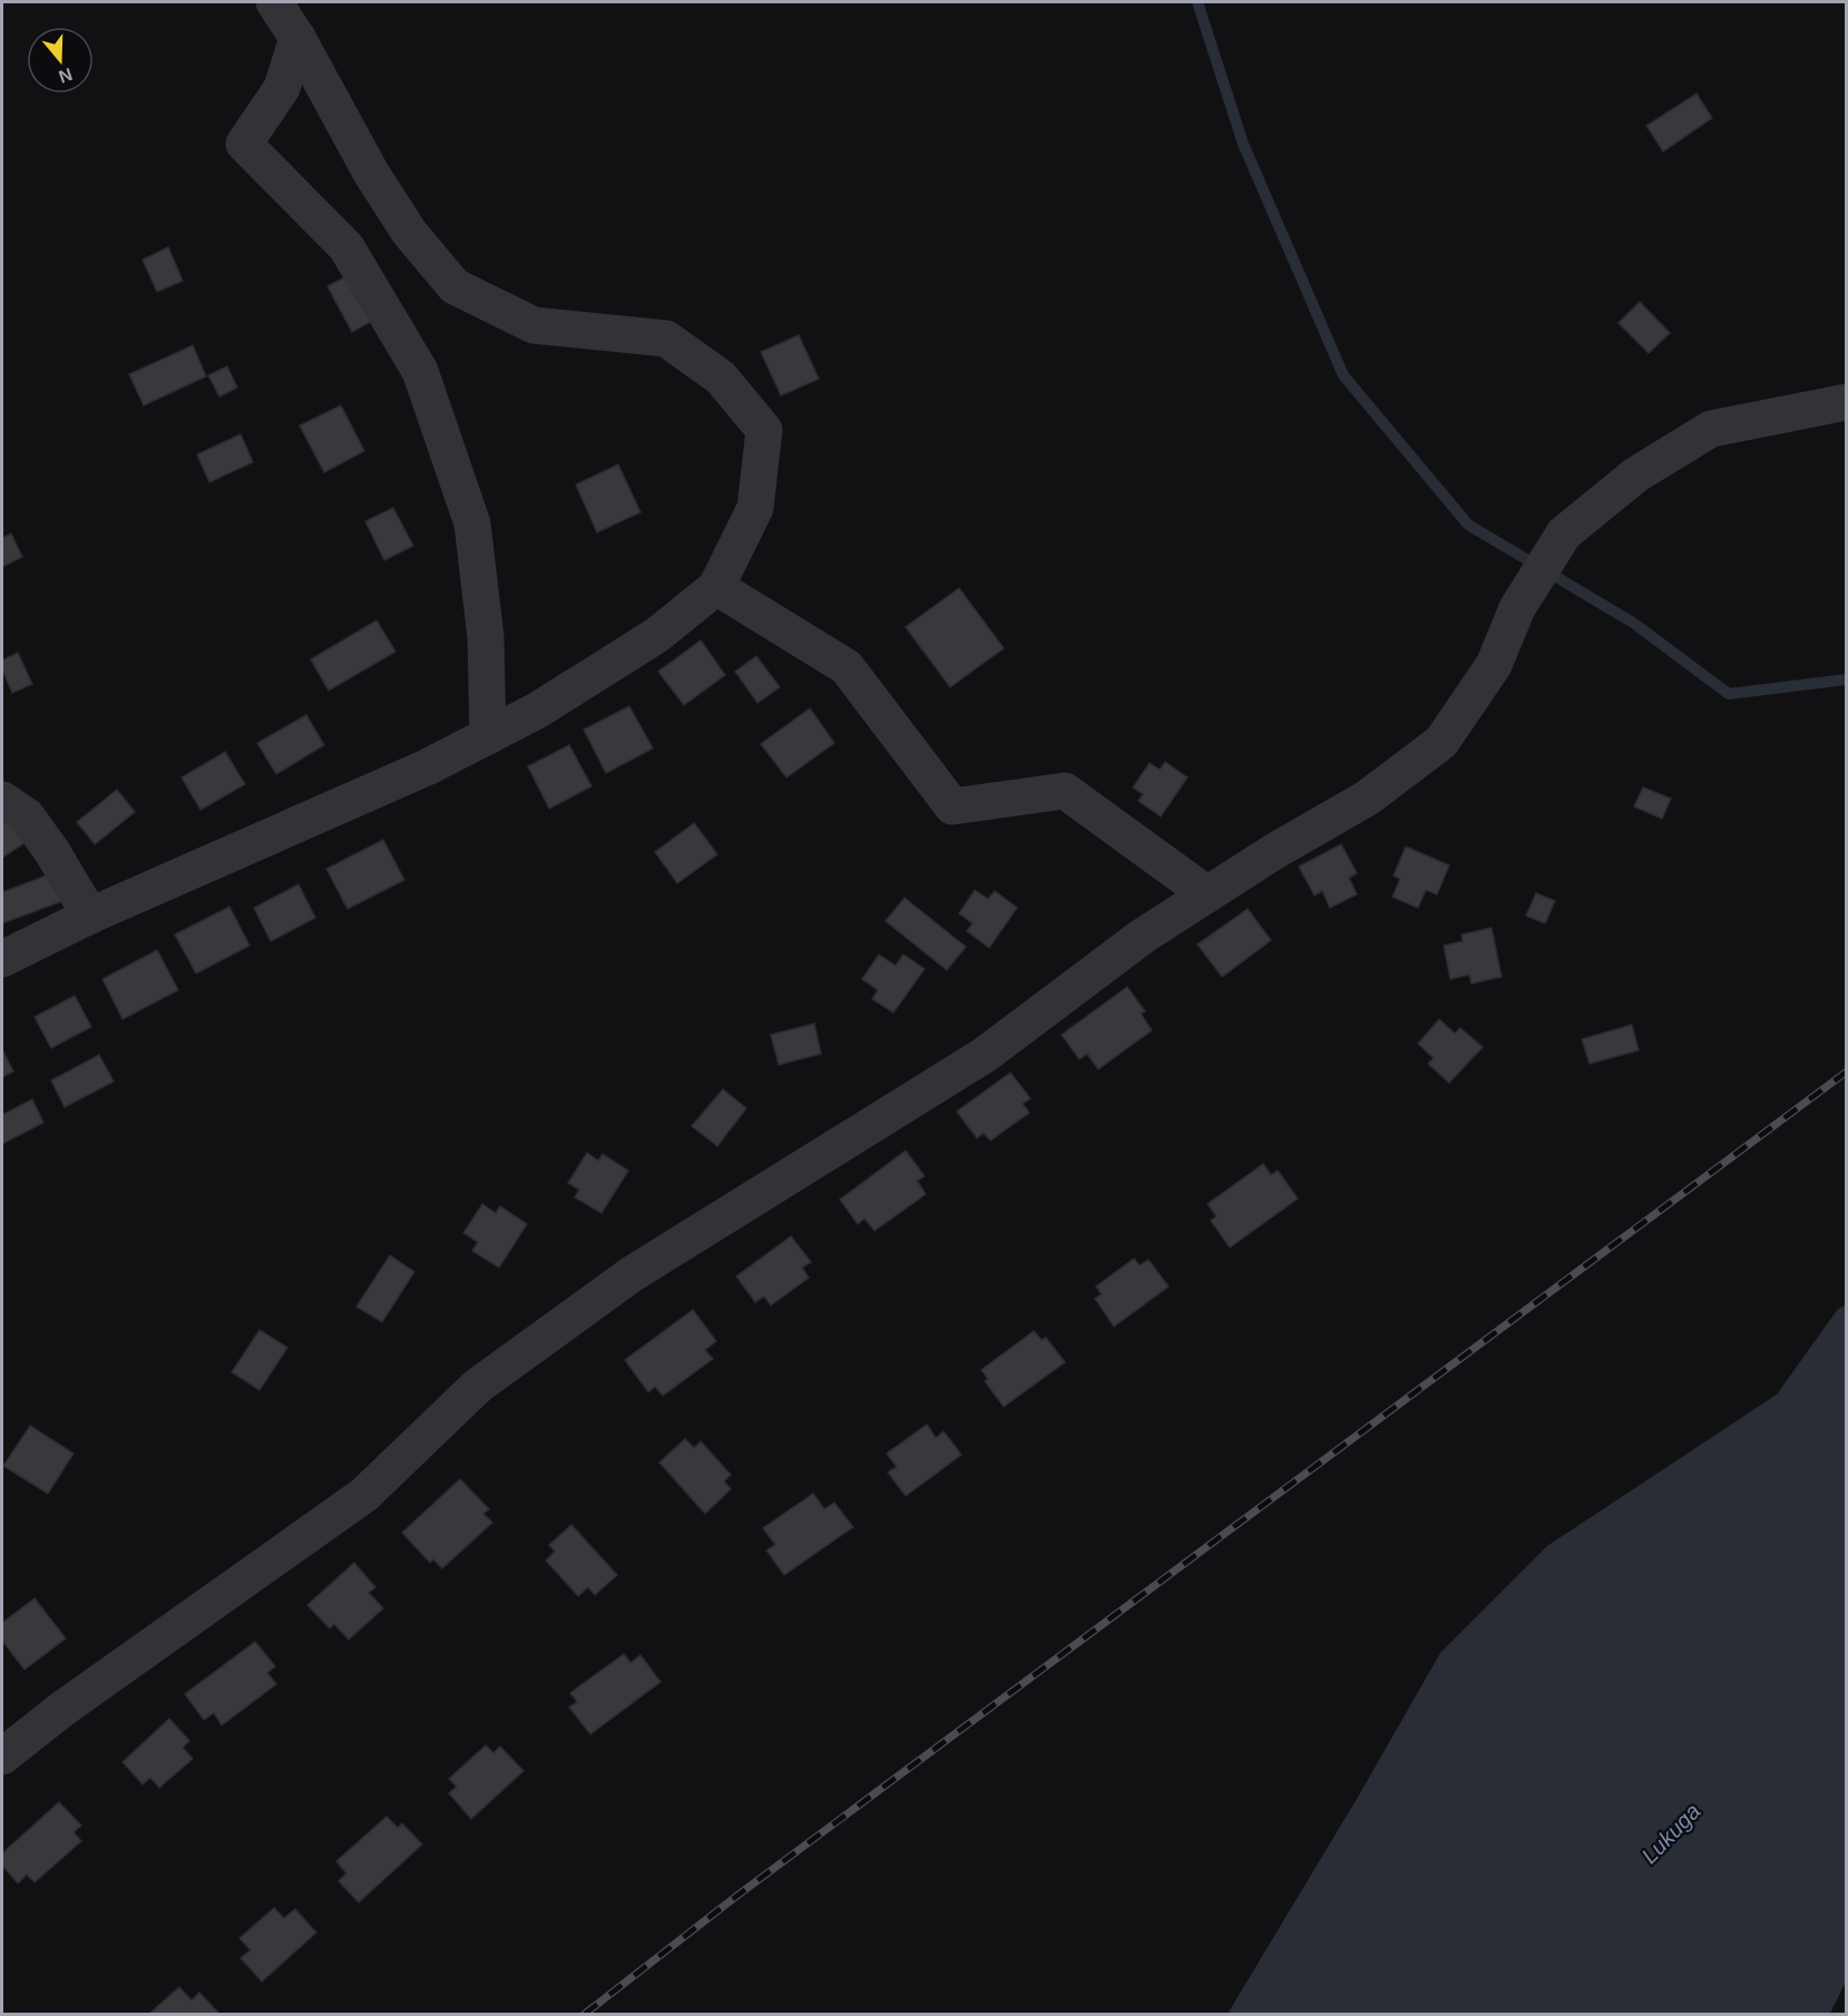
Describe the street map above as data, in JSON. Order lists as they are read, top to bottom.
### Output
{
  "water": ["Lukuga"],
  "north": "bottom"
}
